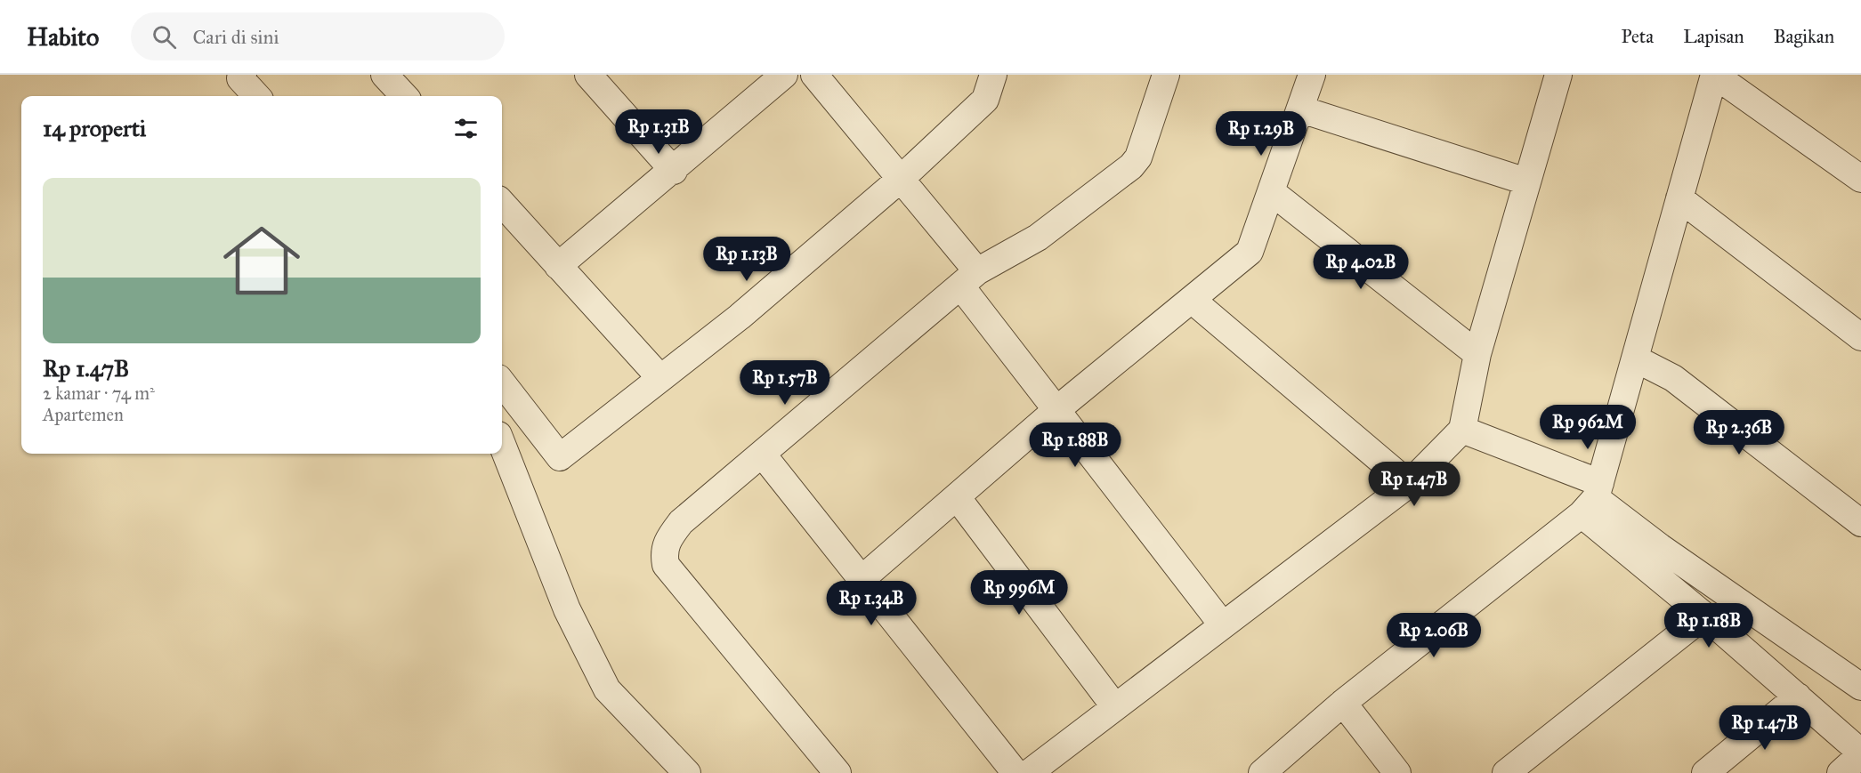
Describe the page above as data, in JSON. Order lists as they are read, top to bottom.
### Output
{
  "page": {
    "header": "Habito",
    "search": "Cari di sini",
    "nav": ["Peta", "Lapisan", "Bagikan"],
    "heading": "14 properti",
    "price": [
      "Rp 1.31B",
      "Rp 1.29B",
      "Rp 1.13B",
      "Rp 4.02B",
      "Rp 1.57B",
      "Rp 962M",
      "Rp 2.36B",
      "Rp 1.88B",
      "Rp 1.47B",
      "Rp 996M",
      "Rp 1.34B",
      "Rp 1.18B",
      "Rp 2.06B",
      "Rp 1.47B"
    ],
    "list": [
      {
        "name": "Rp 1.47B",
        "note": "2 kamar · 74 m² · Apartemen"
      }
    ]
  }
}
